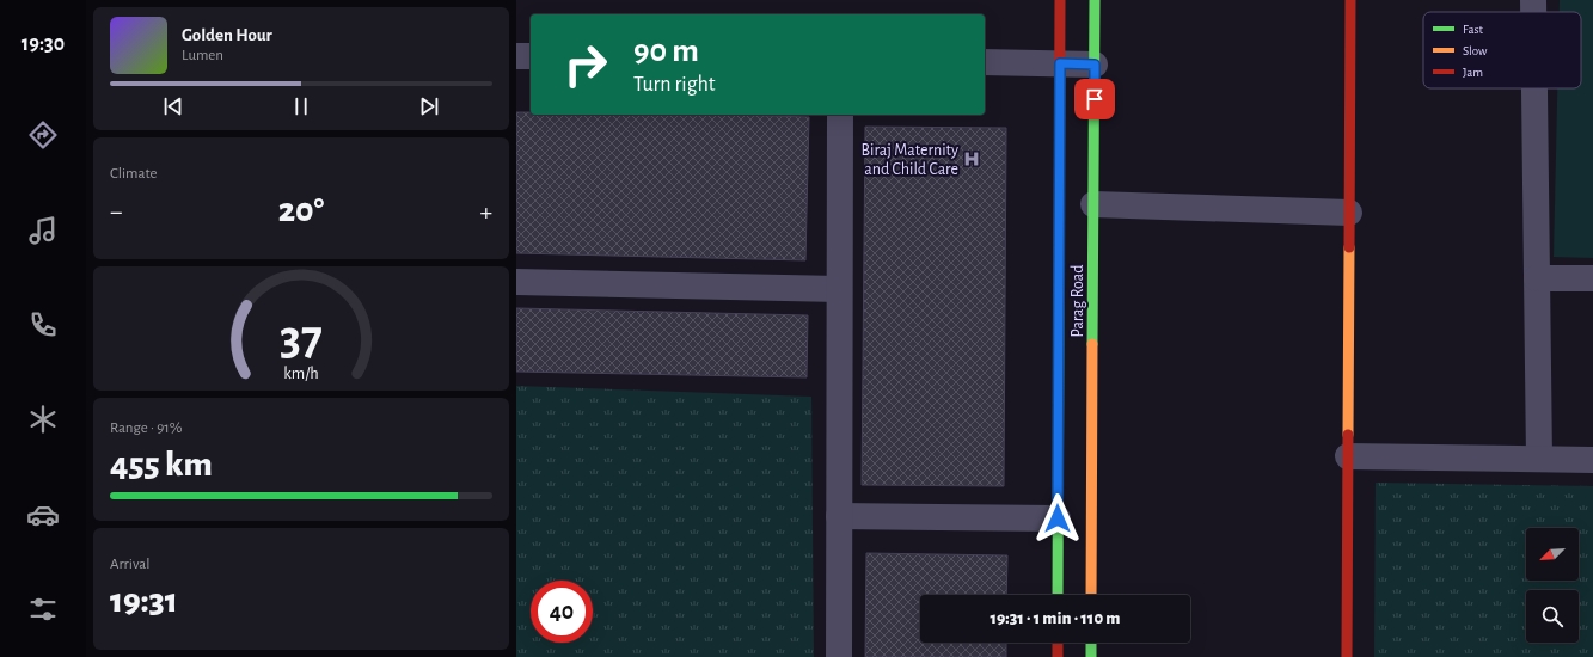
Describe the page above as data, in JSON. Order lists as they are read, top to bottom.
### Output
{
  "streets": {
    "street": ["Parag Road"]
  },
  "places": {
    "hospital": ["Biraj Maternity and Child Care"]
  },
  "legend": ["Fast", "Slow", "Jam"],
  "north": "bottom left",
  "page": {
    "tabs": "19:30",
    "turn": ["90 m", "Turn right"],
    "song": ["Golden Hour", "Lumen"],
    "tile": [
      "Climate",
      ["Range · 91%", "455 km"],
      ["Arrival", "19:31"]
    ],
    "heat": ["−", "20°", "+"],
    "limit": "40",
    "trip": "19:31 · 1 min · 110 m",
    "gauge": ["37", "km/h"]
  }
}
